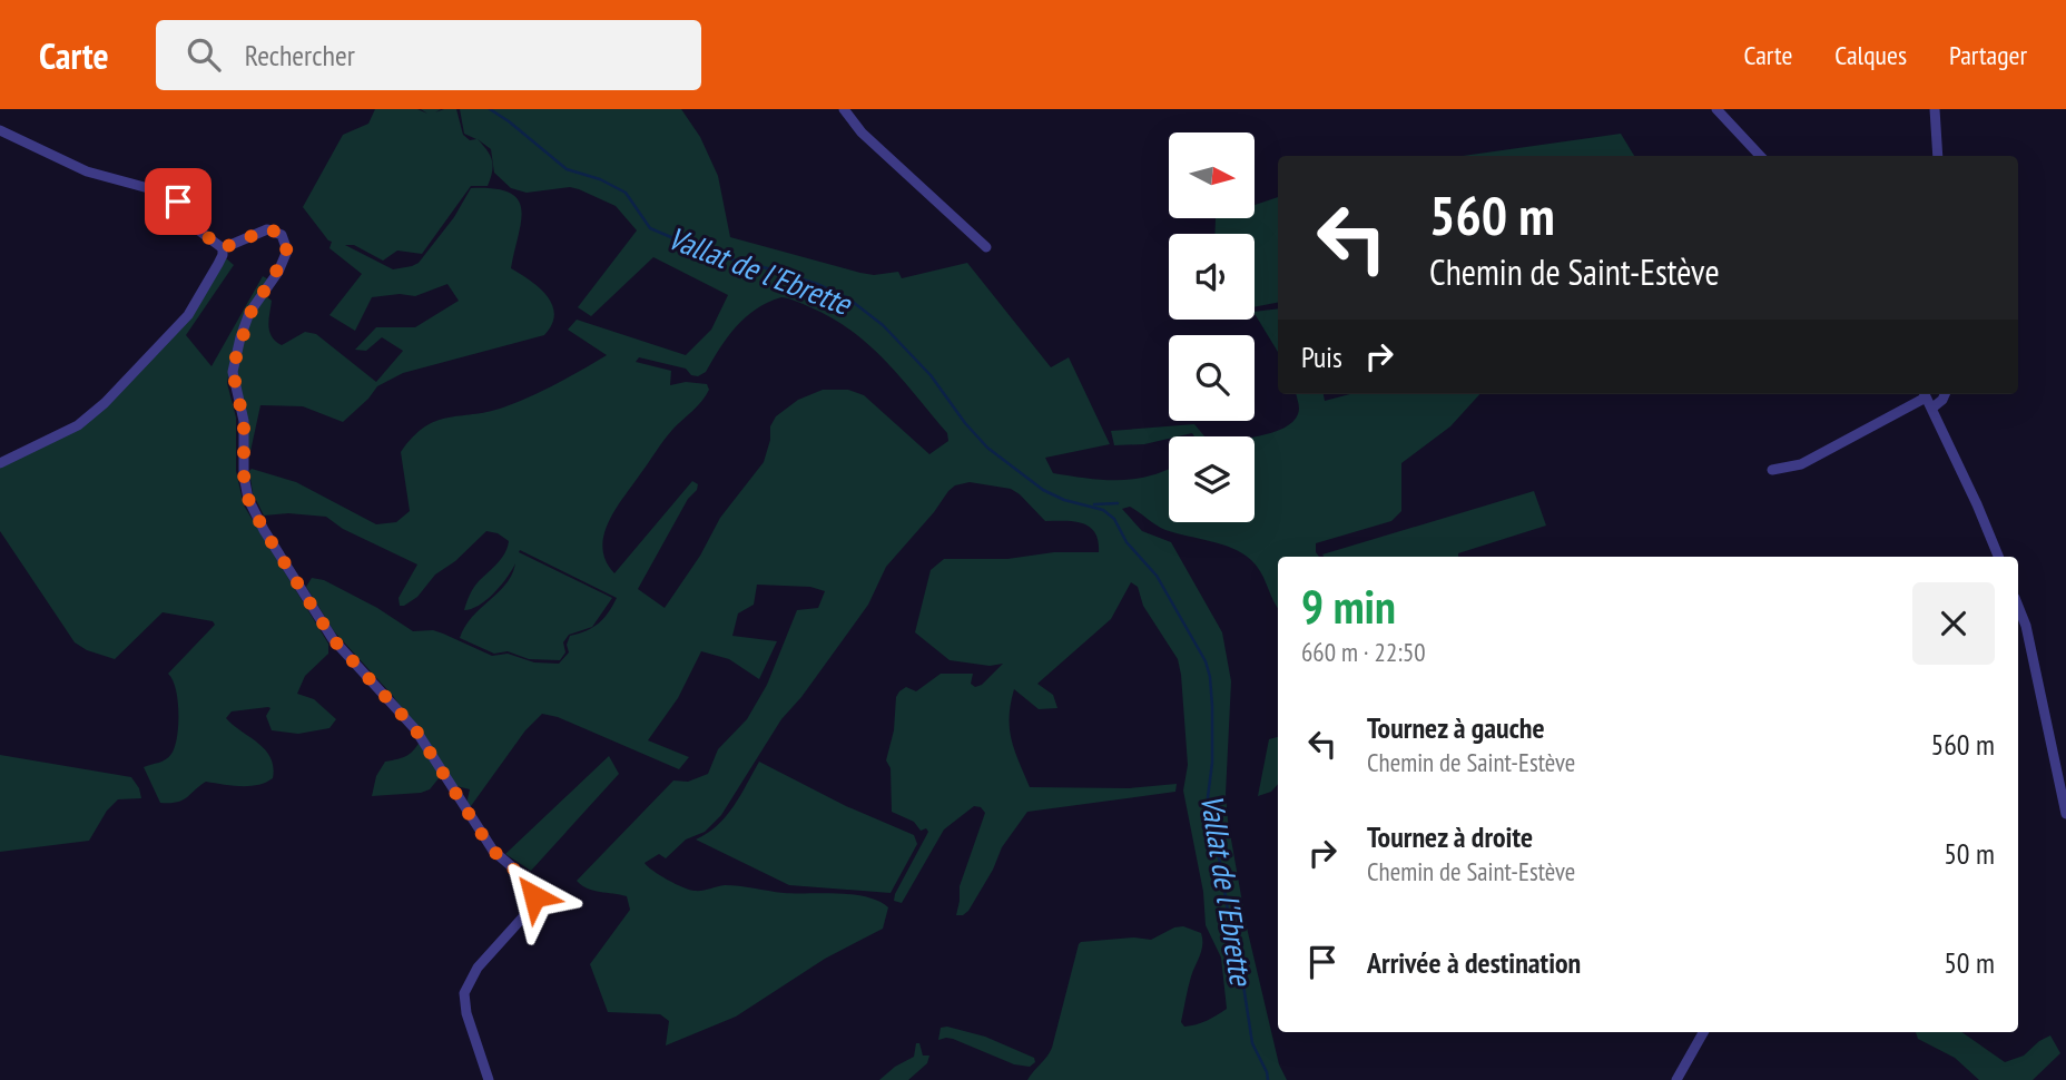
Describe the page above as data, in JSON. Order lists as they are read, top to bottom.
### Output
{
  "water": ["Vallat de l'Ebrette"],
  "north": "right",
  "page": {
    "header": "Carte",
    "search": "Rechercher",
    "nav": ["Carte", "Calques", "Partager"],
    "turn": ["560 m", "Chemin de Saint-Estève"],
    "then": "Puis",
    "heading": ["9 min", "660 m · 22:50"],
    "list": [
      {
        "name": "Tournez à gauche",
        "note": "Chemin de Saint-Estève",
        "value": "560 m"
      },
      {
        "name": "Tournez à droite",
        "note": "Chemin de Saint-Estève",
        "value": "50 m"
      },
      {
        "name": "Arrivée à destination",
        "value": "50 m"
      }
    ]
  }
}
